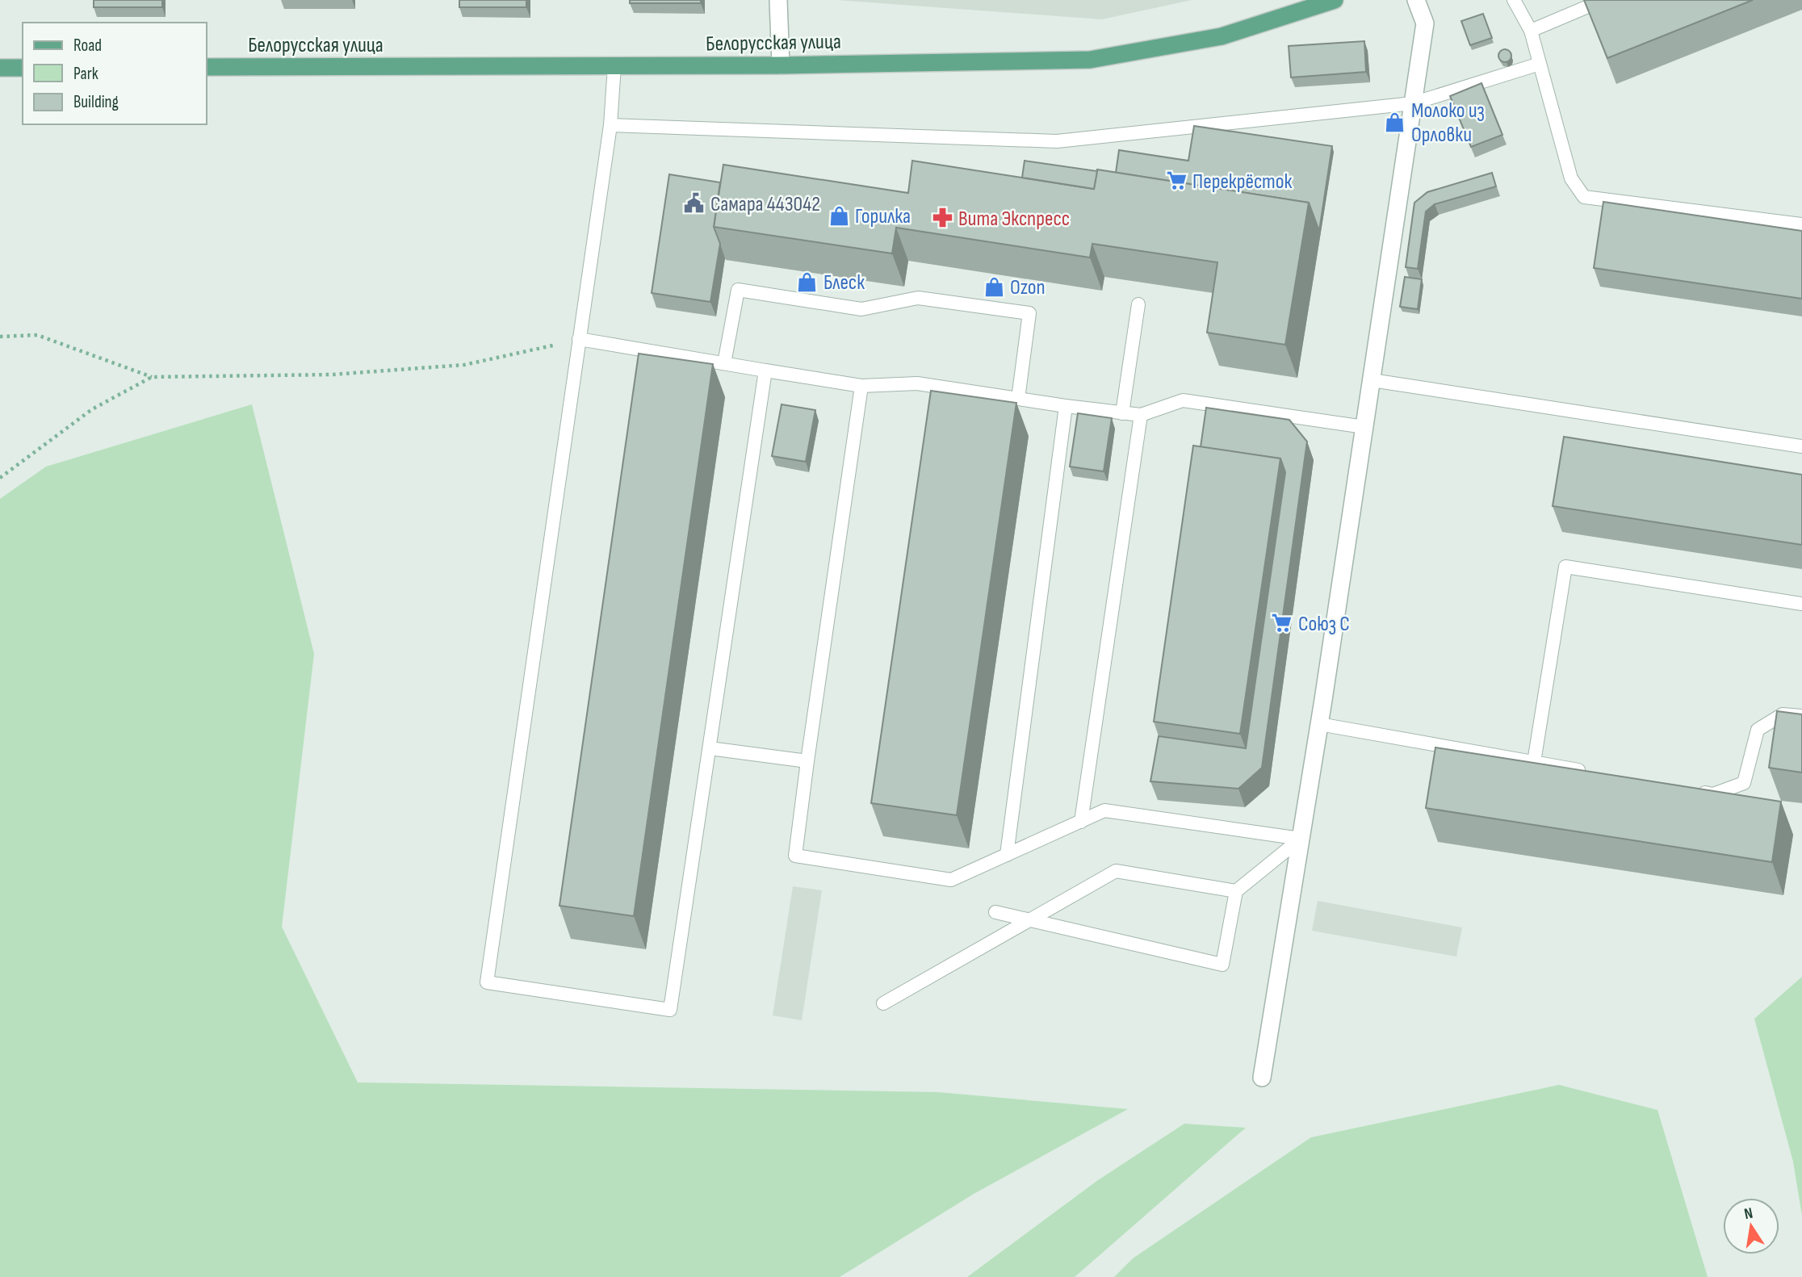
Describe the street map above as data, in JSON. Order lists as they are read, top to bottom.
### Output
{
  "streets": {
    "main road": ["Белорусская улица"]
  },
  "places": {
    "shop": [
      "Молоко из Орловки",
      "Горилка",
      "Блеск",
      "Ozon"
    ],
    "supermarket": ["Перекрёсток", "Союз С"],
    "public building": ["Самара 443042"],
    "pharmacy": ["Вита Экспресс"]
  },
  "legend": ["Road", "Park", "Building"],
  "north": "top"
}
